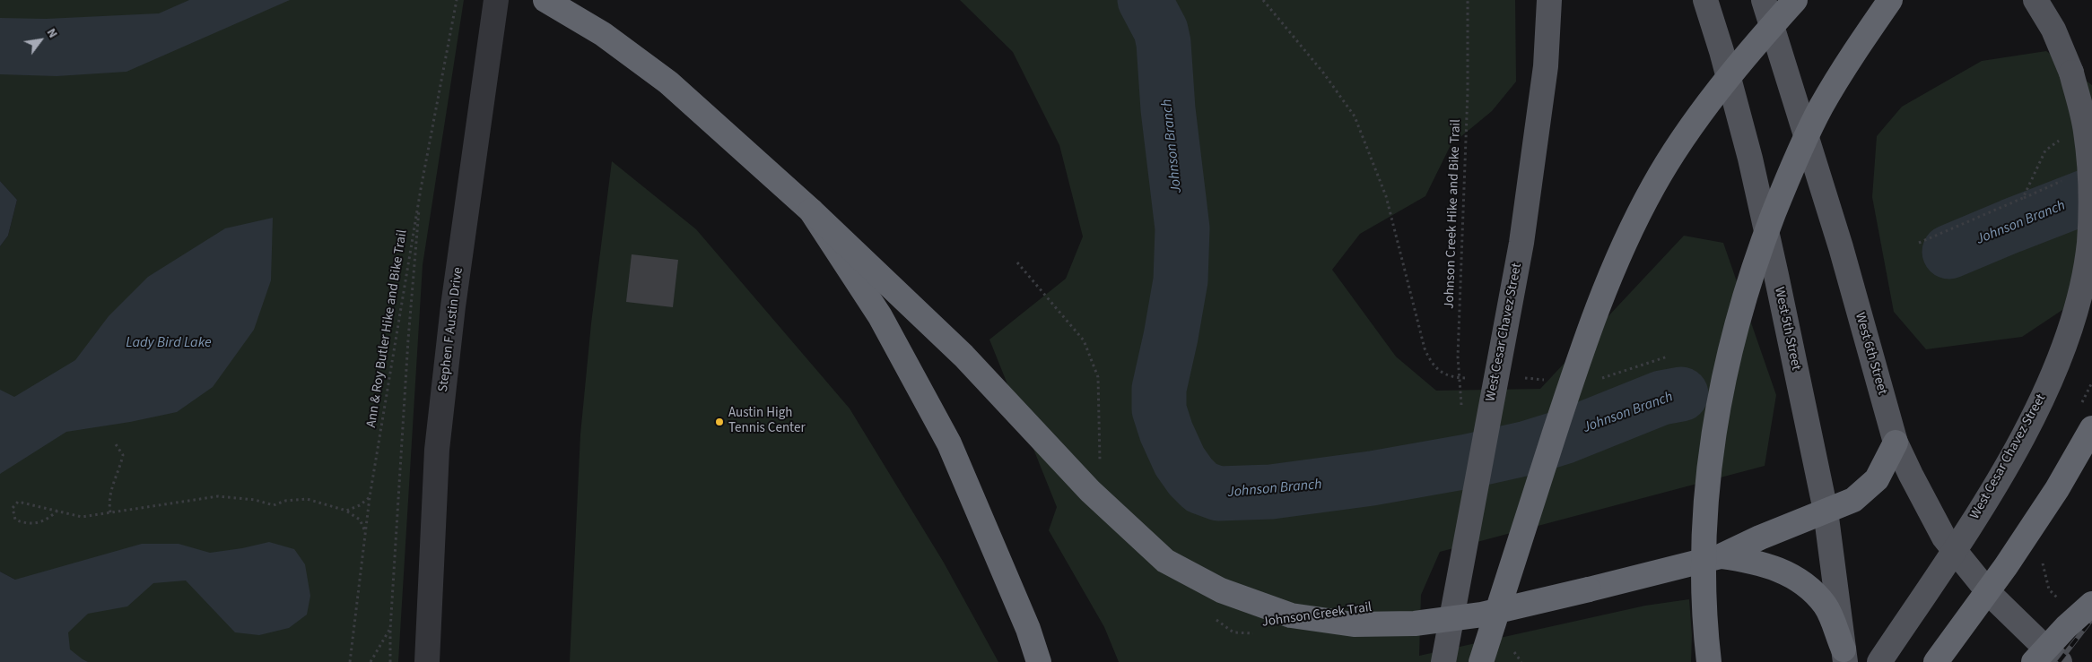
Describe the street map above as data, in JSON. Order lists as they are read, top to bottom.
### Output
{
  "streets": {
    "main road": ["West 5th Street", "West Cesar Chavez Street", "West 6th Street"],
    "street": ["Stephen F Austin Drive"],
    "path": ["Johnson Creek Hike and Bike Trail", "Ann & Roy Butler Hike and Bike Trail", "Johnson Creek Trail"]
  },
  "water": ["Johnson Branch", "Lady Bird Lake"],
  "places": ["Austin High Tennis Center"],
  "north": "top right"
}
